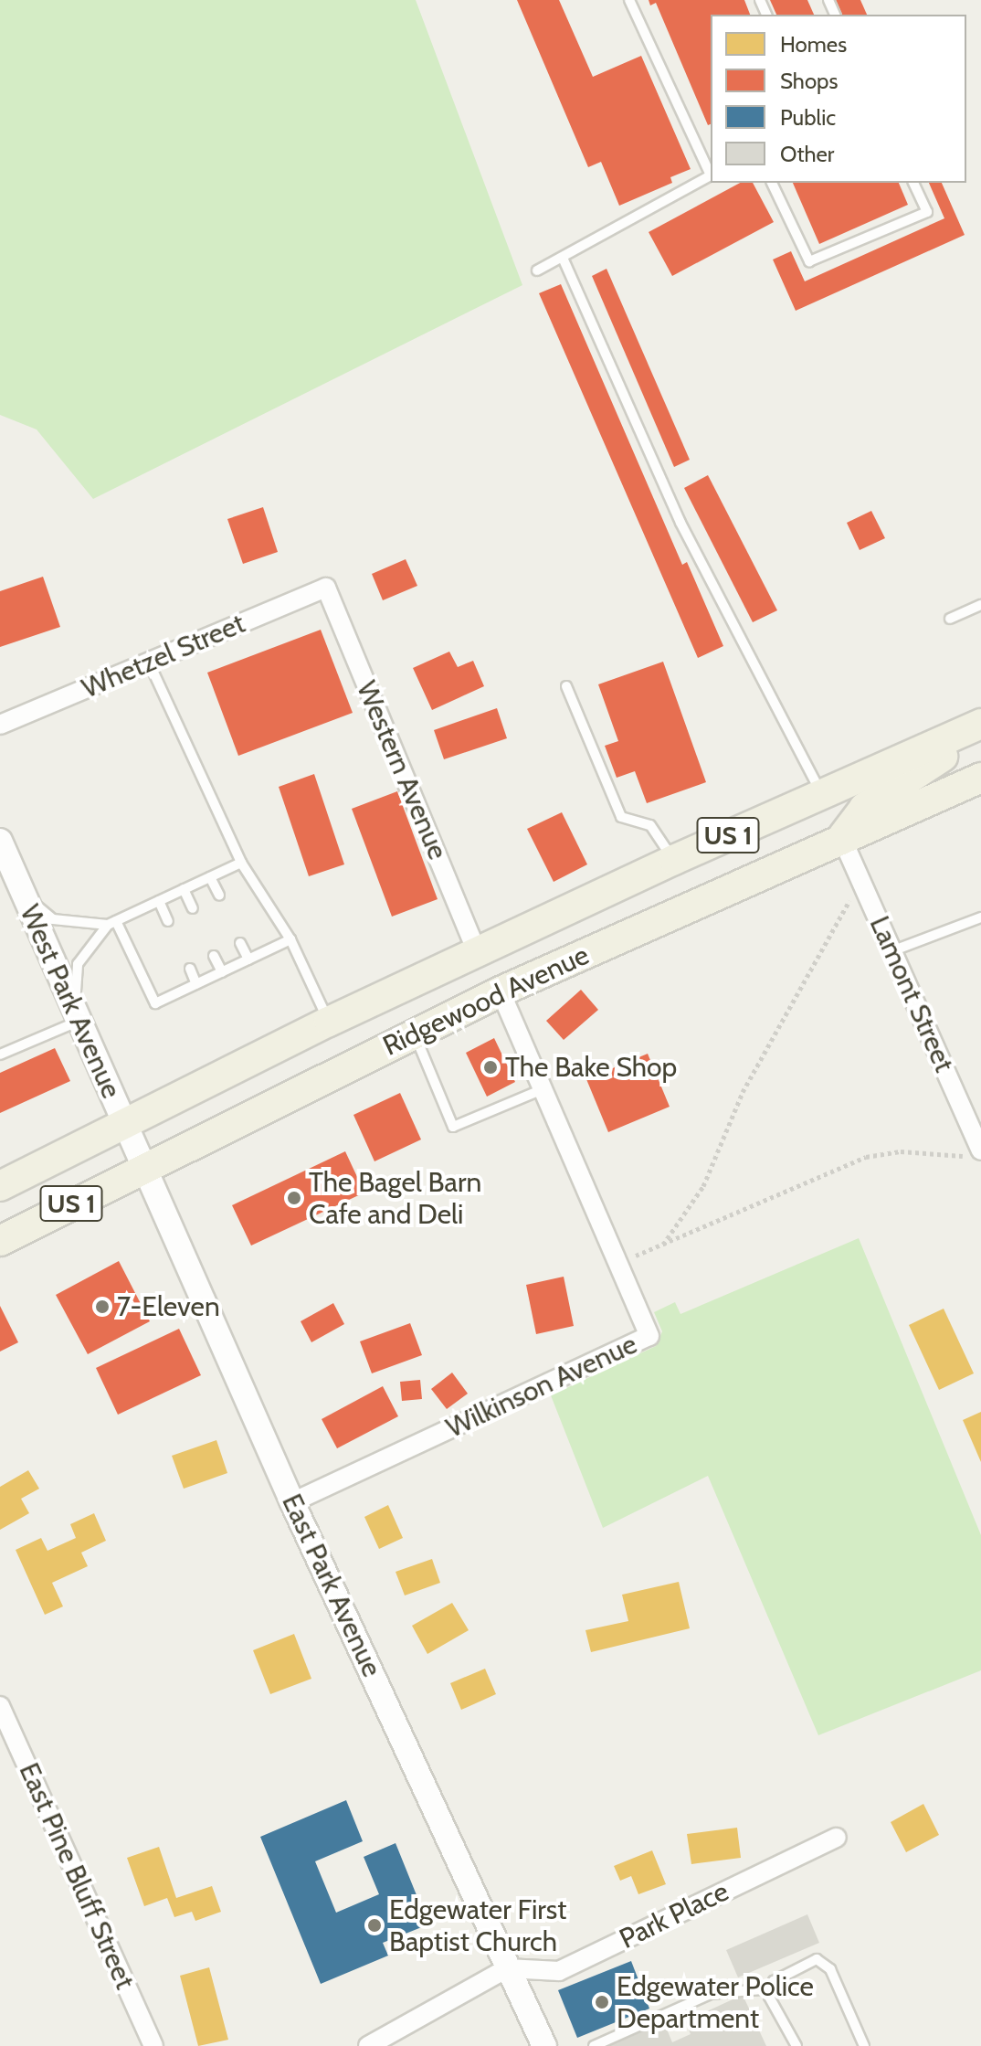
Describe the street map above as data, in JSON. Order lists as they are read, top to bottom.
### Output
{
  "streets": {
    "main road": ["US 1", "Ridgewood Avenue"],
    "street": [
      "Whetzel Street",
      "Western Avenue",
      "Lamont Street",
      "West Park Avenue",
      "Wilkinson Avenue",
      "East Park Avenue",
      "East Pine Bluff Street",
      "Park Place"
    ]
  },
  "crossings": [
    ["Whetzel Street", "Western Avenue"],
    ["Western Avenue", "Ridgewood Avenue"],
    ["Lamont Street", "Ridgewood Avenue"],
    ["Ridgewood Avenue", "West Park Avenue"],
    ["Ridgewood Avenue", "Wilkinson Avenue"],
    ["Ridgewood Avenue", "East Park Avenue"],
    ["West Park Avenue", "East Park Avenue"],
    ["Wilkinson Avenue", "East Park Avenue"],
    ["East Park Avenue", "Park Place"]
  ],
  "places": [
    "The Bake Shop",
    "The Bagel Barn Cafe and Deli",
    "7-Eleven",
    "Edgewater First Baptist Church",
    "Edgewater Police Department"
  ],
  "legend": [
    "Homes",
    "Shops",
    "Public",
    "Other"
  ]
}
